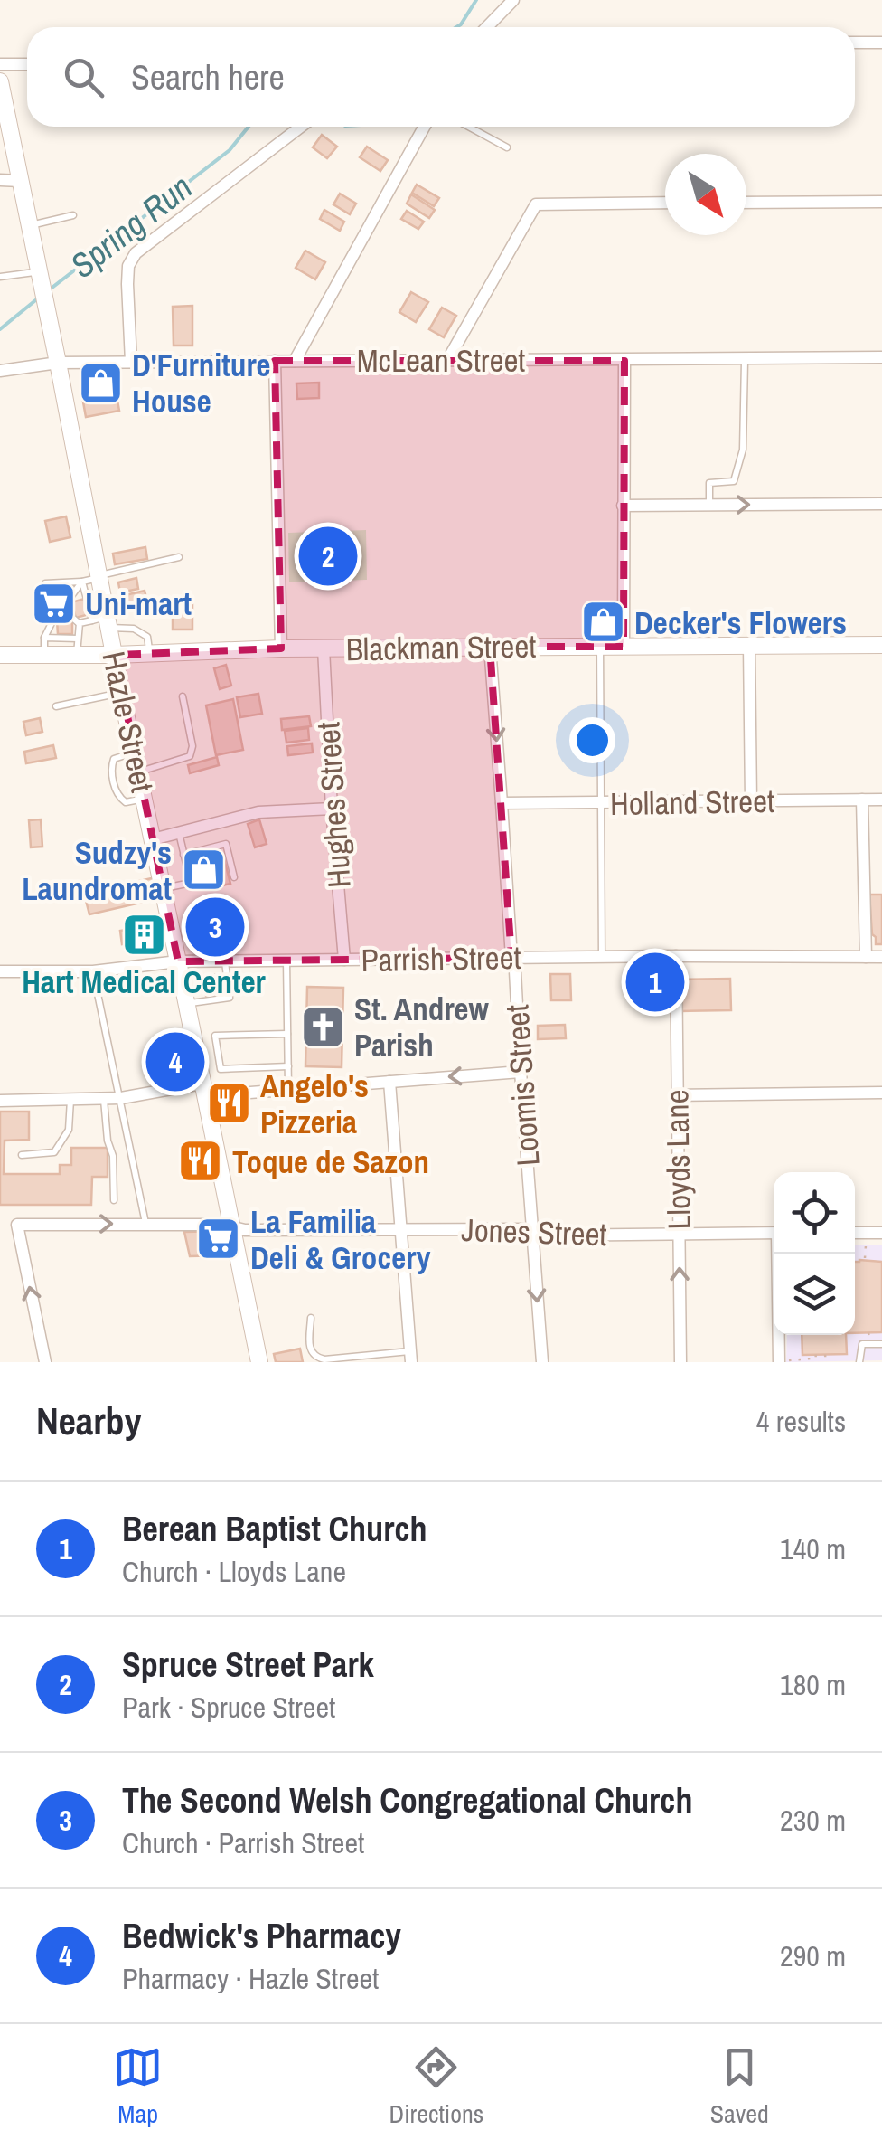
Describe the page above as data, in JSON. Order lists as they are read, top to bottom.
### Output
{
  "streets": {
    "main road": ["Blackman Street", "Hazle Street"],
    "street": [
      "McLean Street",
      "Holland Street",
      "Hughes Street",
      "Parrish Street",
      "Loomis Street",
      "Lloyds Lane",
      "Jones Street"
    ]
  },
  "crossings": [
    ["McLean Street", "Hazle Street"],
    ["Blackman Street", "Hazle Street"],
    ["Blackman Street", "Hughes Street"],
    ["Blackman Street", "Loomis Street"],
    ["Hazle Street", "Parrish Street"],
    ["Hazle Street", "Jones Street"],
    ["Holland Street", "Loomis Street"],
    ["Hughes Street", "Parrish Street"],
    ["Parrish Street", "Loomis Street"],
    ["Parrish Street", "Lloyds Lane"],
    ["Loomis Street", "Jones Street"],
    ["Lloyds Lane", "Jones Street"]
  ],
  "one_way": ["Loomis Street"],
  "water": ["Spring Run"],
  "places": {
    "shop": ["D'Furniture House", "Decker's Flowers", "Sudzy's Laundromat"],
    "supermarket": ["Uni-mart", "La Familia Deli & Grocery"],
    "building": ["Hart Medical Center"],
    "church": ["St. Andrew Parish"],
    "restaurant": ["Angelo's Pizzeria", "Toque de Sazon"]
  },
  "north": "bottom right",
  "page": {
    "search": "Search here",
    "pins": [
      "2",
      "3",
      "1",
      "4"
    ],
    "heading": ["Nearby", "4 results"],
    "list": [
      {
        "mark": "1",
        "name": "Berean Baptist Church",
        "note": "Church · Lloyds Lane",
        "value": "140 m"
      },
      {
        "mark": "2",
        "name": "Spruce Street Park",
        "note": "Park · Spruce Street",
        "value": "180 m"
      },
      {
        "mark": "3",
        "name": "The Second Welsh Congregational Church",
        "note": "Church · Parrish Street",
        "value": "230 m"
      },
      {
        "mark": "4",
        "name": "Bedwick's Pharmacy",
        "note": "Pharmacy · Hazle Street",
        "value": "290 m"
      }
    ],
    "nav": ["Map", "Directions", "Saved"]
  }
}
